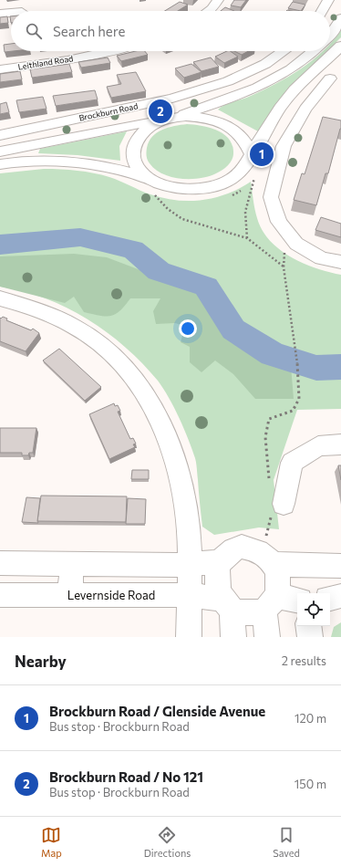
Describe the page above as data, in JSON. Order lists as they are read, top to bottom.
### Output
{
  "streets": {
    "street": ["Leithland Road", "Brockburn Road", "Levernside Road"]
  },
  "page": {
    "search": "Search here",
    "pins": ["2", "1"],
    "heading": ["Nearby", "2 results"],
    "list": [
      {
        "mark": "1",
        "name": "Brockburn Road / Glenside Avenue",
        "note": "Bus stop · Brockburn Road",
        "value": "120 m"
      },
      {
        "mark": "2",
        "name": "Brockburn Road / No 121",
        "note": "Bus stop · Brockburn Road",
        "value": "150 m"
      }
    ],
    "nav": ["Map", "Directions", "Saved"]
  }
}
